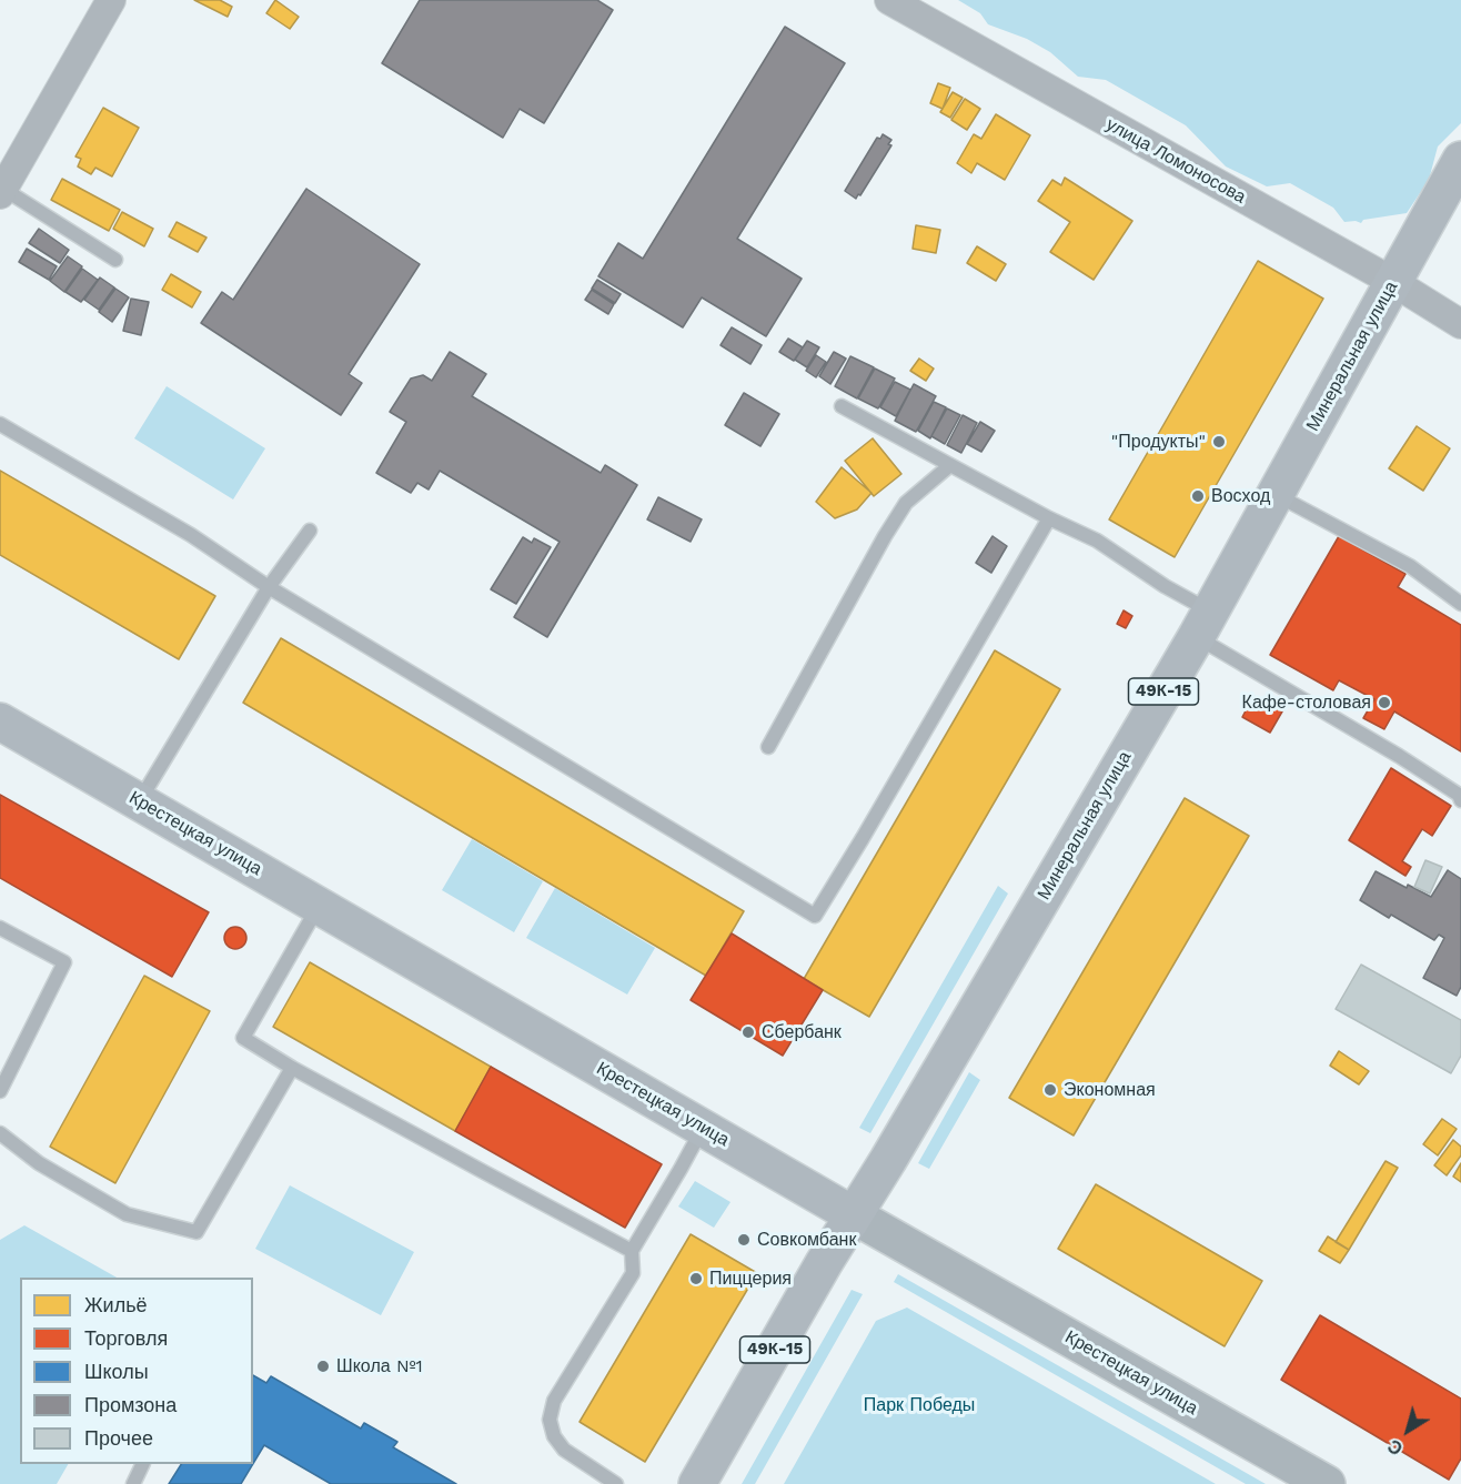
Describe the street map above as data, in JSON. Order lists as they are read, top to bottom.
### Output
{
  "streets": {
    "main road": ["Минеральная улица", "49К-15", "Крестецкая улица"],
    "street": ["улица Ломоносова"]
  },
  "crossings": [
    ["улица Ломоносова", "Минеральная улица"],
    ["Минеральная улица", "Крестецкая улица"]
  ],
  "parks": ["Парк Победы"],
  "places": [
    "\"Продукты\"",
    "Восход",
    "Кафе-столовая",
    "Сбербанк",
    "Экономная",
    "Совкомбанк",
    "Пиццерия",
    "Школа №1"
  ],
  "legend": [
    "Жильё",
    "Торговля",
    "Школы",
    "Промзона",
    "Прочее"
  ],
  "north": "bottom left"
}
